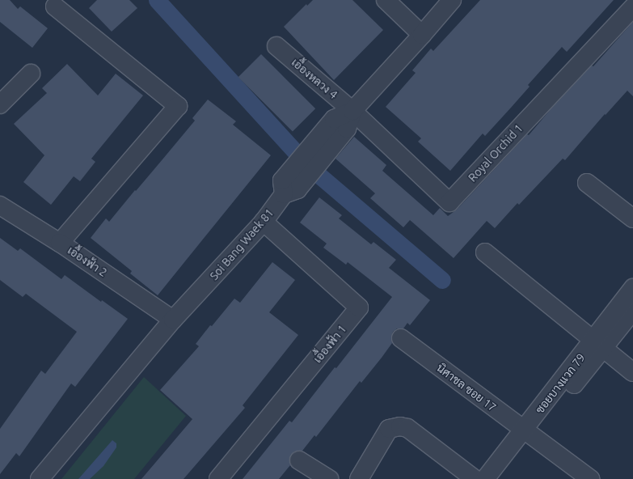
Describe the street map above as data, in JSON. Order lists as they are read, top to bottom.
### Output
{
  "streets": {
    "street": [
      "เอื้องหลวง 4",
      "Royal Orchid 1",
      "Soi Bang Waek 81",
      "เอื้องฟ้า 2",
      "เอื้องฟ้า 1",
      "ซอยบางแวก 79",
      "นิศาชล ซอย 17"
    ]
  },
  "crossings": [
    ["เอื้องหลวง 4", "Royal Orchid 1"],
    ["เอื้องหลวง 4", "Soi Bang Waek 81"],
    ["Royal Orchid 1", "Soi Bang Waek 81"],
    ["Soi Bang Waek 81", "เอื้องฟ้า 2"],
    ["Soi Bang Waek 81", "เอื้องฟ้า 1"],
    ["ซอยบางแวก 79", "นิศาชล ซอย 17"]
  ]
}
